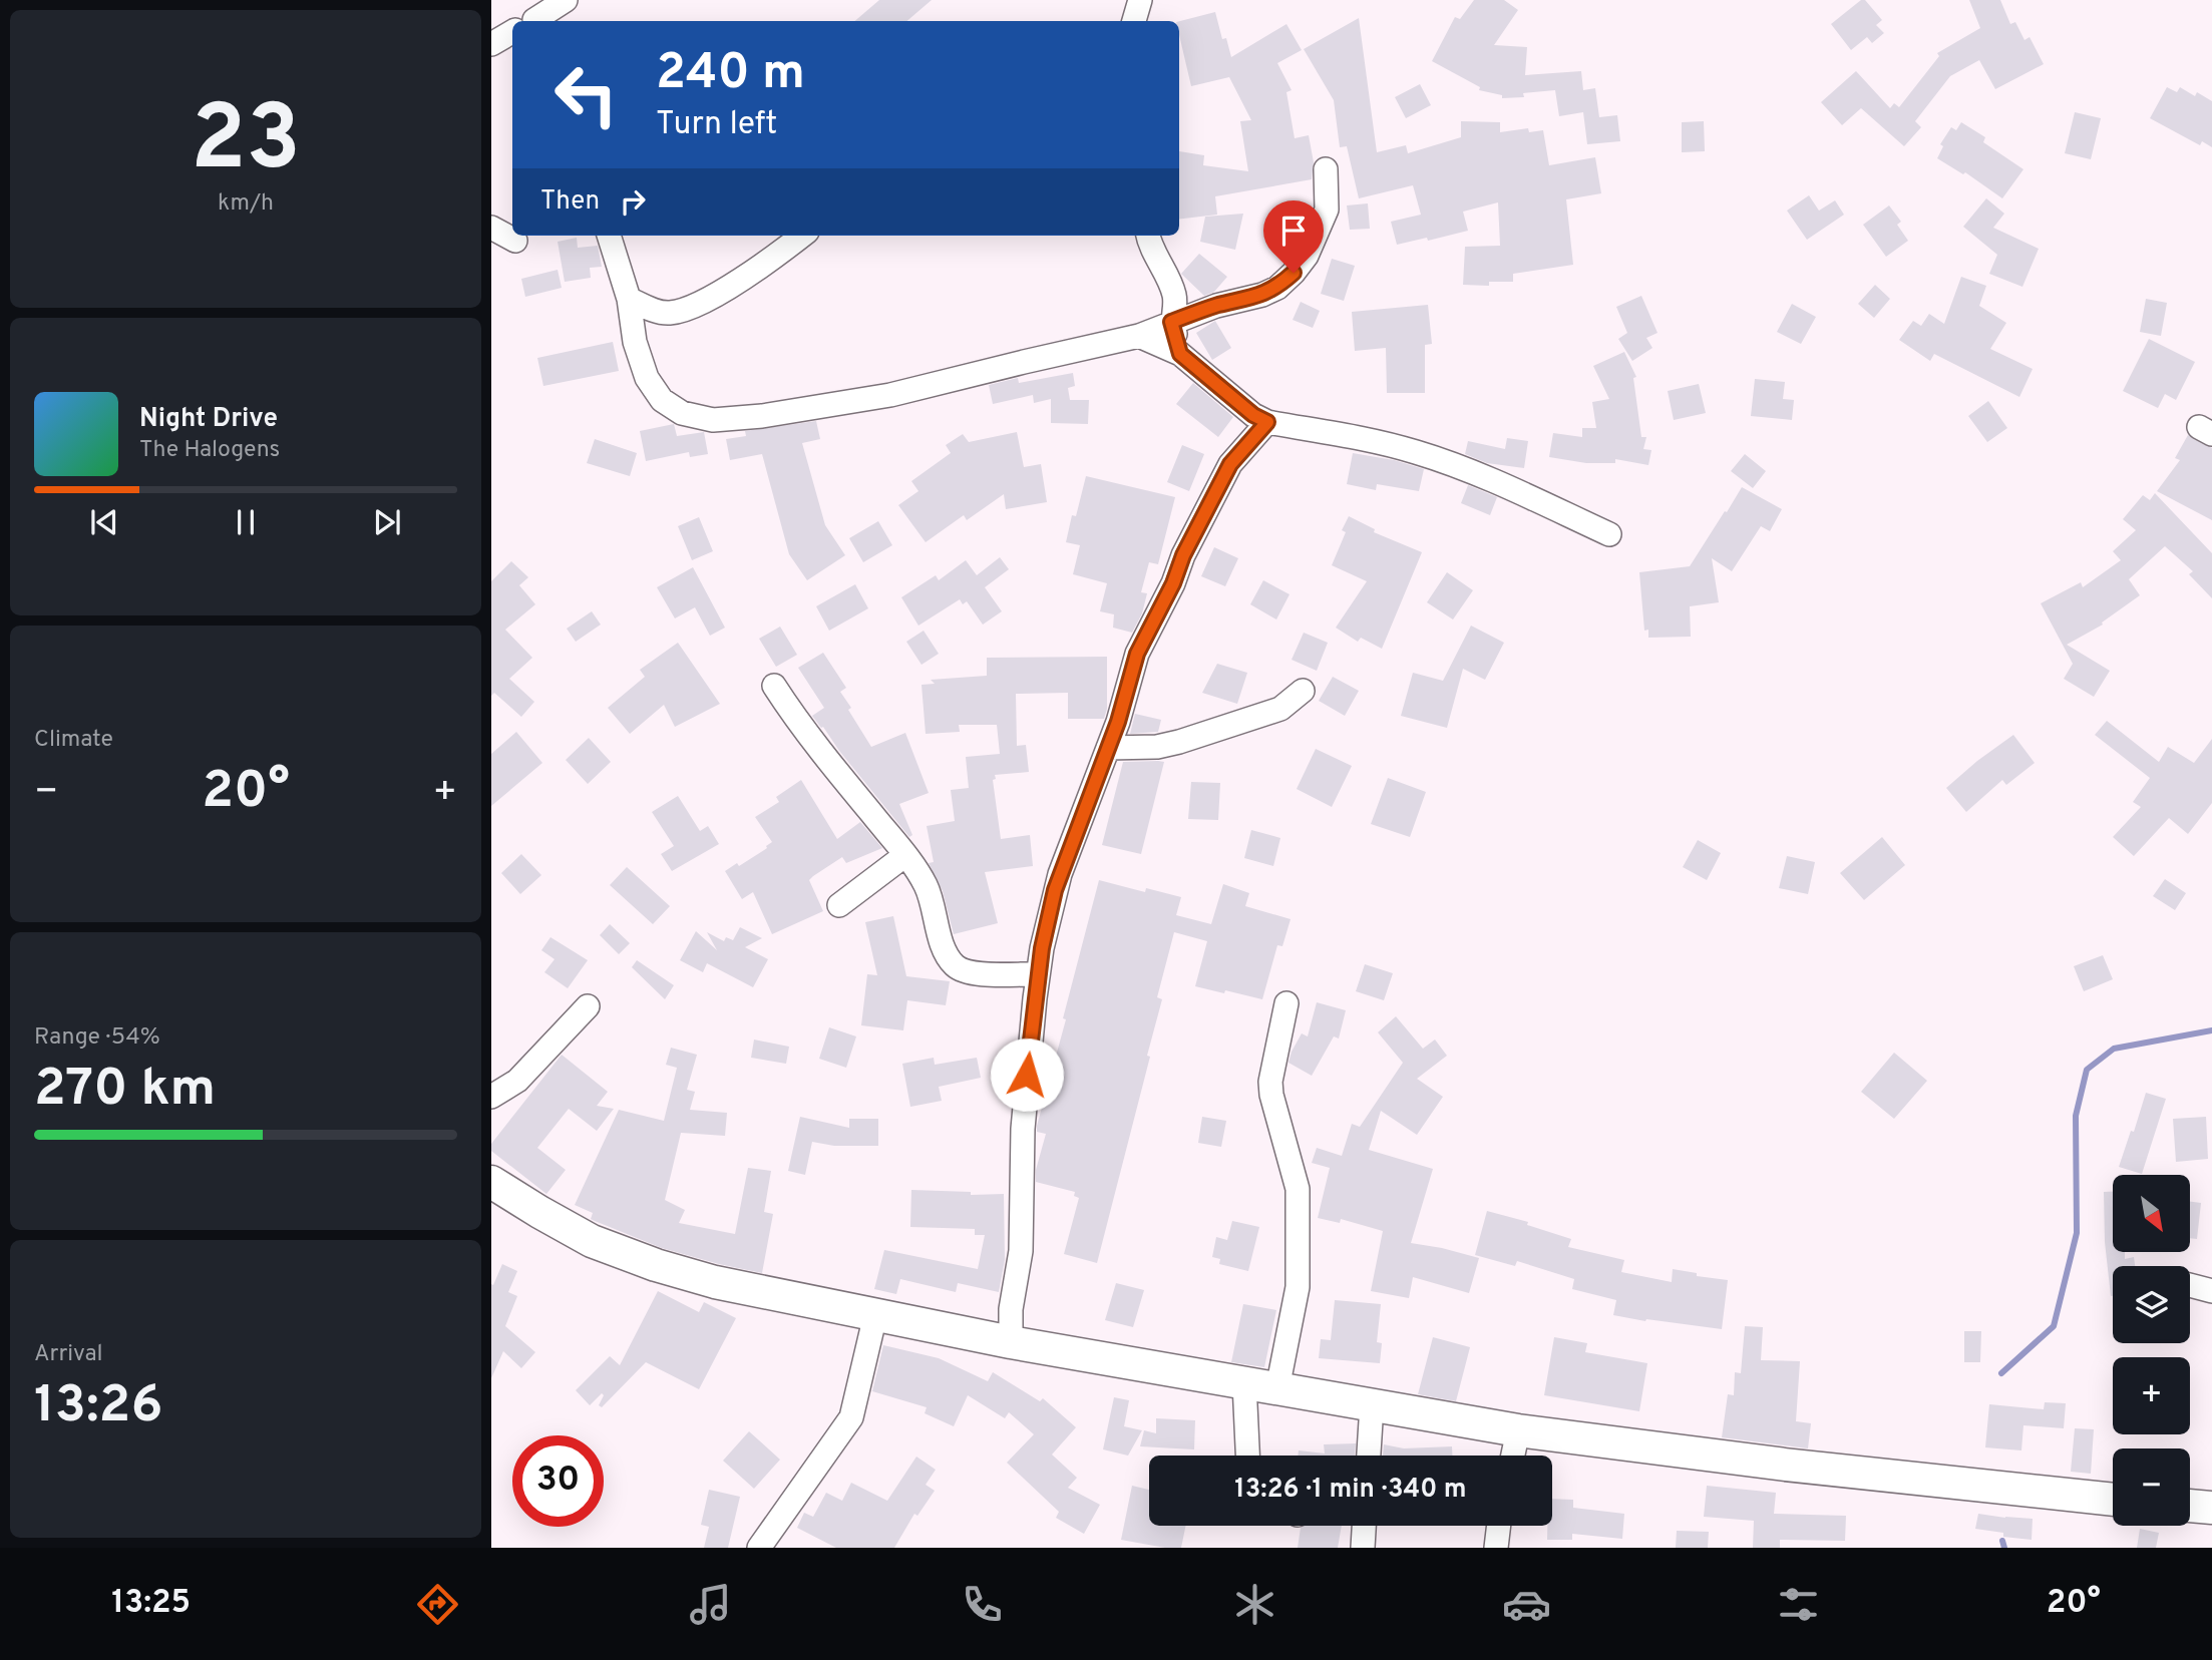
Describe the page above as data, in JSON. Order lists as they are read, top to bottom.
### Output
{
  "north": "bottom right",
  "page": {
    "tile": [
      ["23", "km/h"],
      "Climate",
      ["Range · 54%", "270 km"],
      ["Arrival", "13:26"]
    ],
    "turn": ["240 m", "Turn left"],
    "then": "Then",
    "song": ["Night Drive", "The Halogens"],
    "heat": ["−", "20°", "+"],
    "map_buttons": ["+", "−"],
    "limit": "30",
    "trip": "13:26 · 1 min · 340 m",
    "tabs": ["13:25", "20°"]
  }
}
